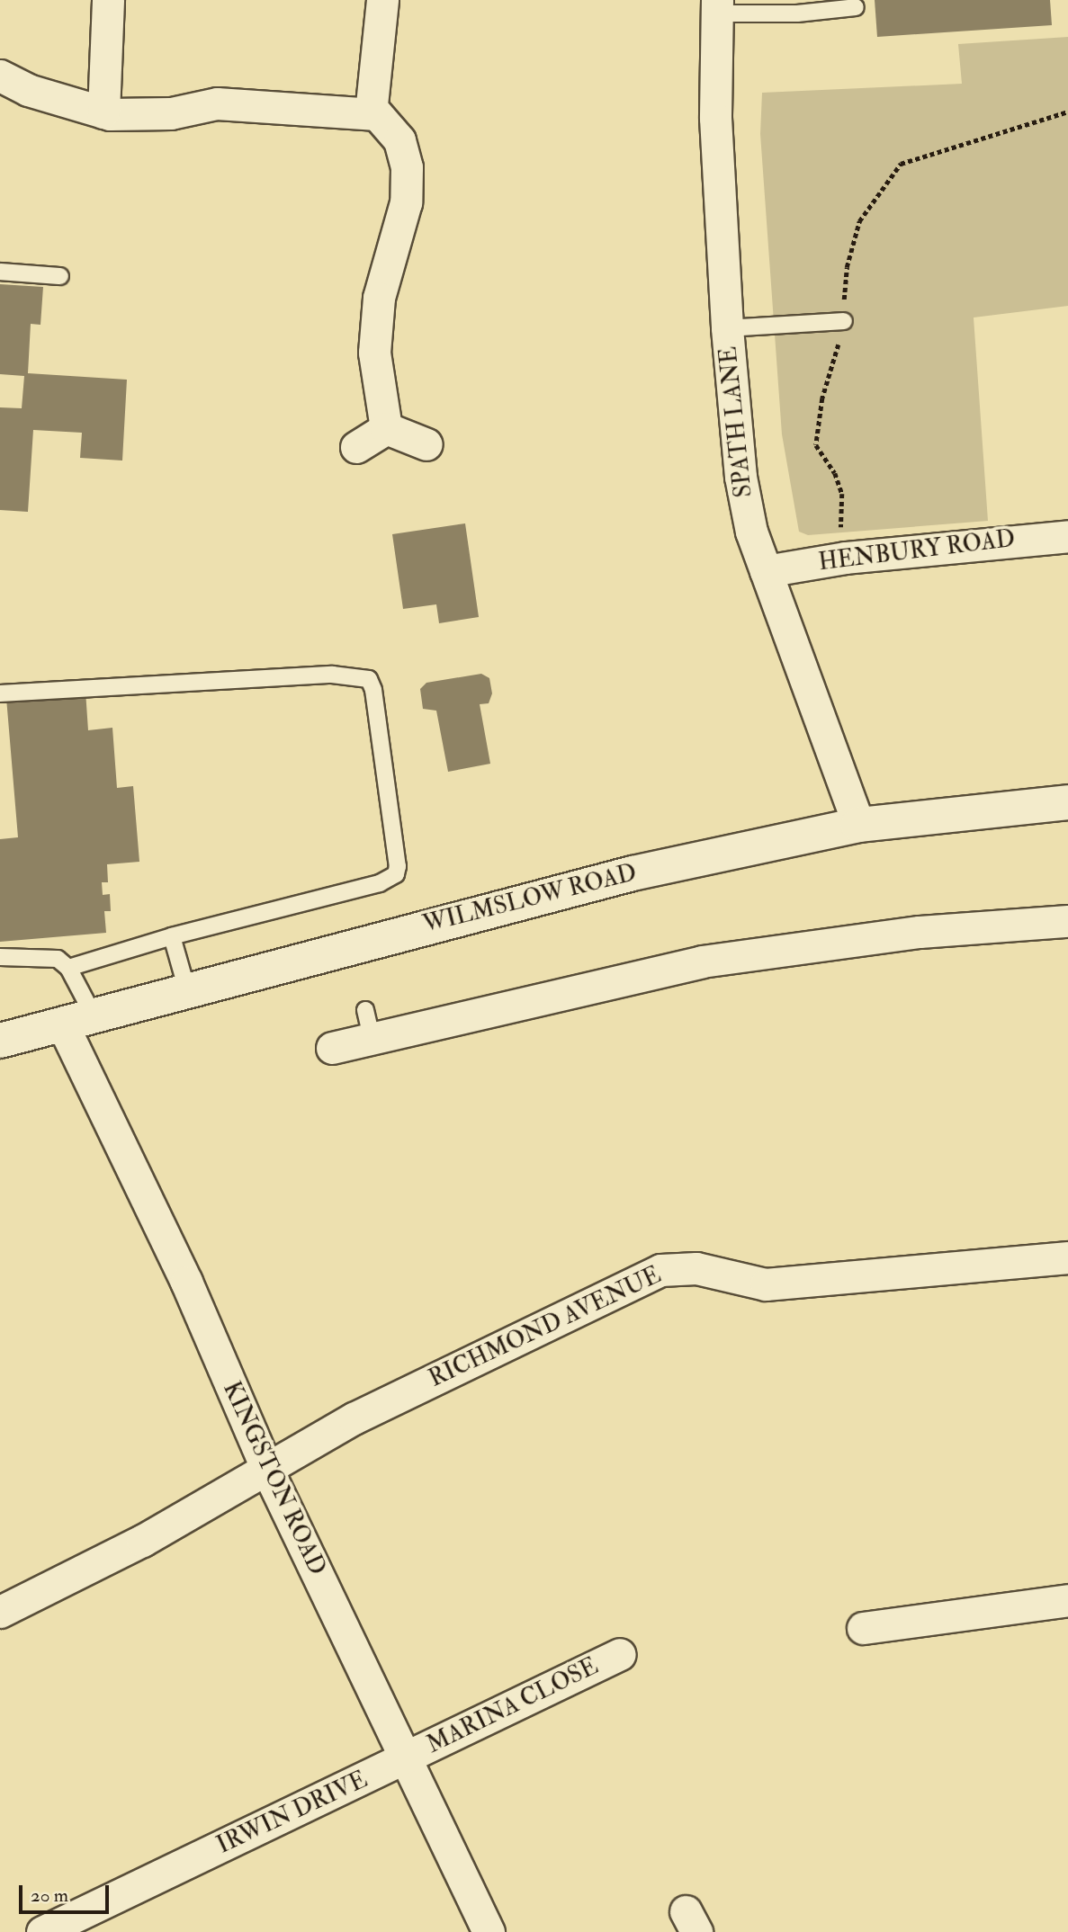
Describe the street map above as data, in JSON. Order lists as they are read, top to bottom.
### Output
{
  "streets": {
    "main road": ["WILMSLOW ROAD"],
    "street": [
      "SPATH LANE",
      "HENBURY ROAD",
      "RICHMOND AVENUE",
      "KINGSTON ROAD",
      "MARINA CLOSE",
      "IRWIN DRIVE"
    ]
  },
  "crossings": [
    ["SPATH LANE", "HENBURY ROAD"],
    ["SPATH LANE", "WILMSLOW ROAD"],
    ["WILMSLOW ROAD", "KINGSTON ROAD"],
    ["RICHMOND AVENUE", "KINGSTON ROAD"],
    ["KINGSTON ROAD", "MARINA CLOSE"],
    ["KINGSTON ROAD", "IRWIN DRIVE"],
    ["MARINA CLOSE", "IRWIN DRIVE"]
  ],
  "scale_bar": "20 m"
}
